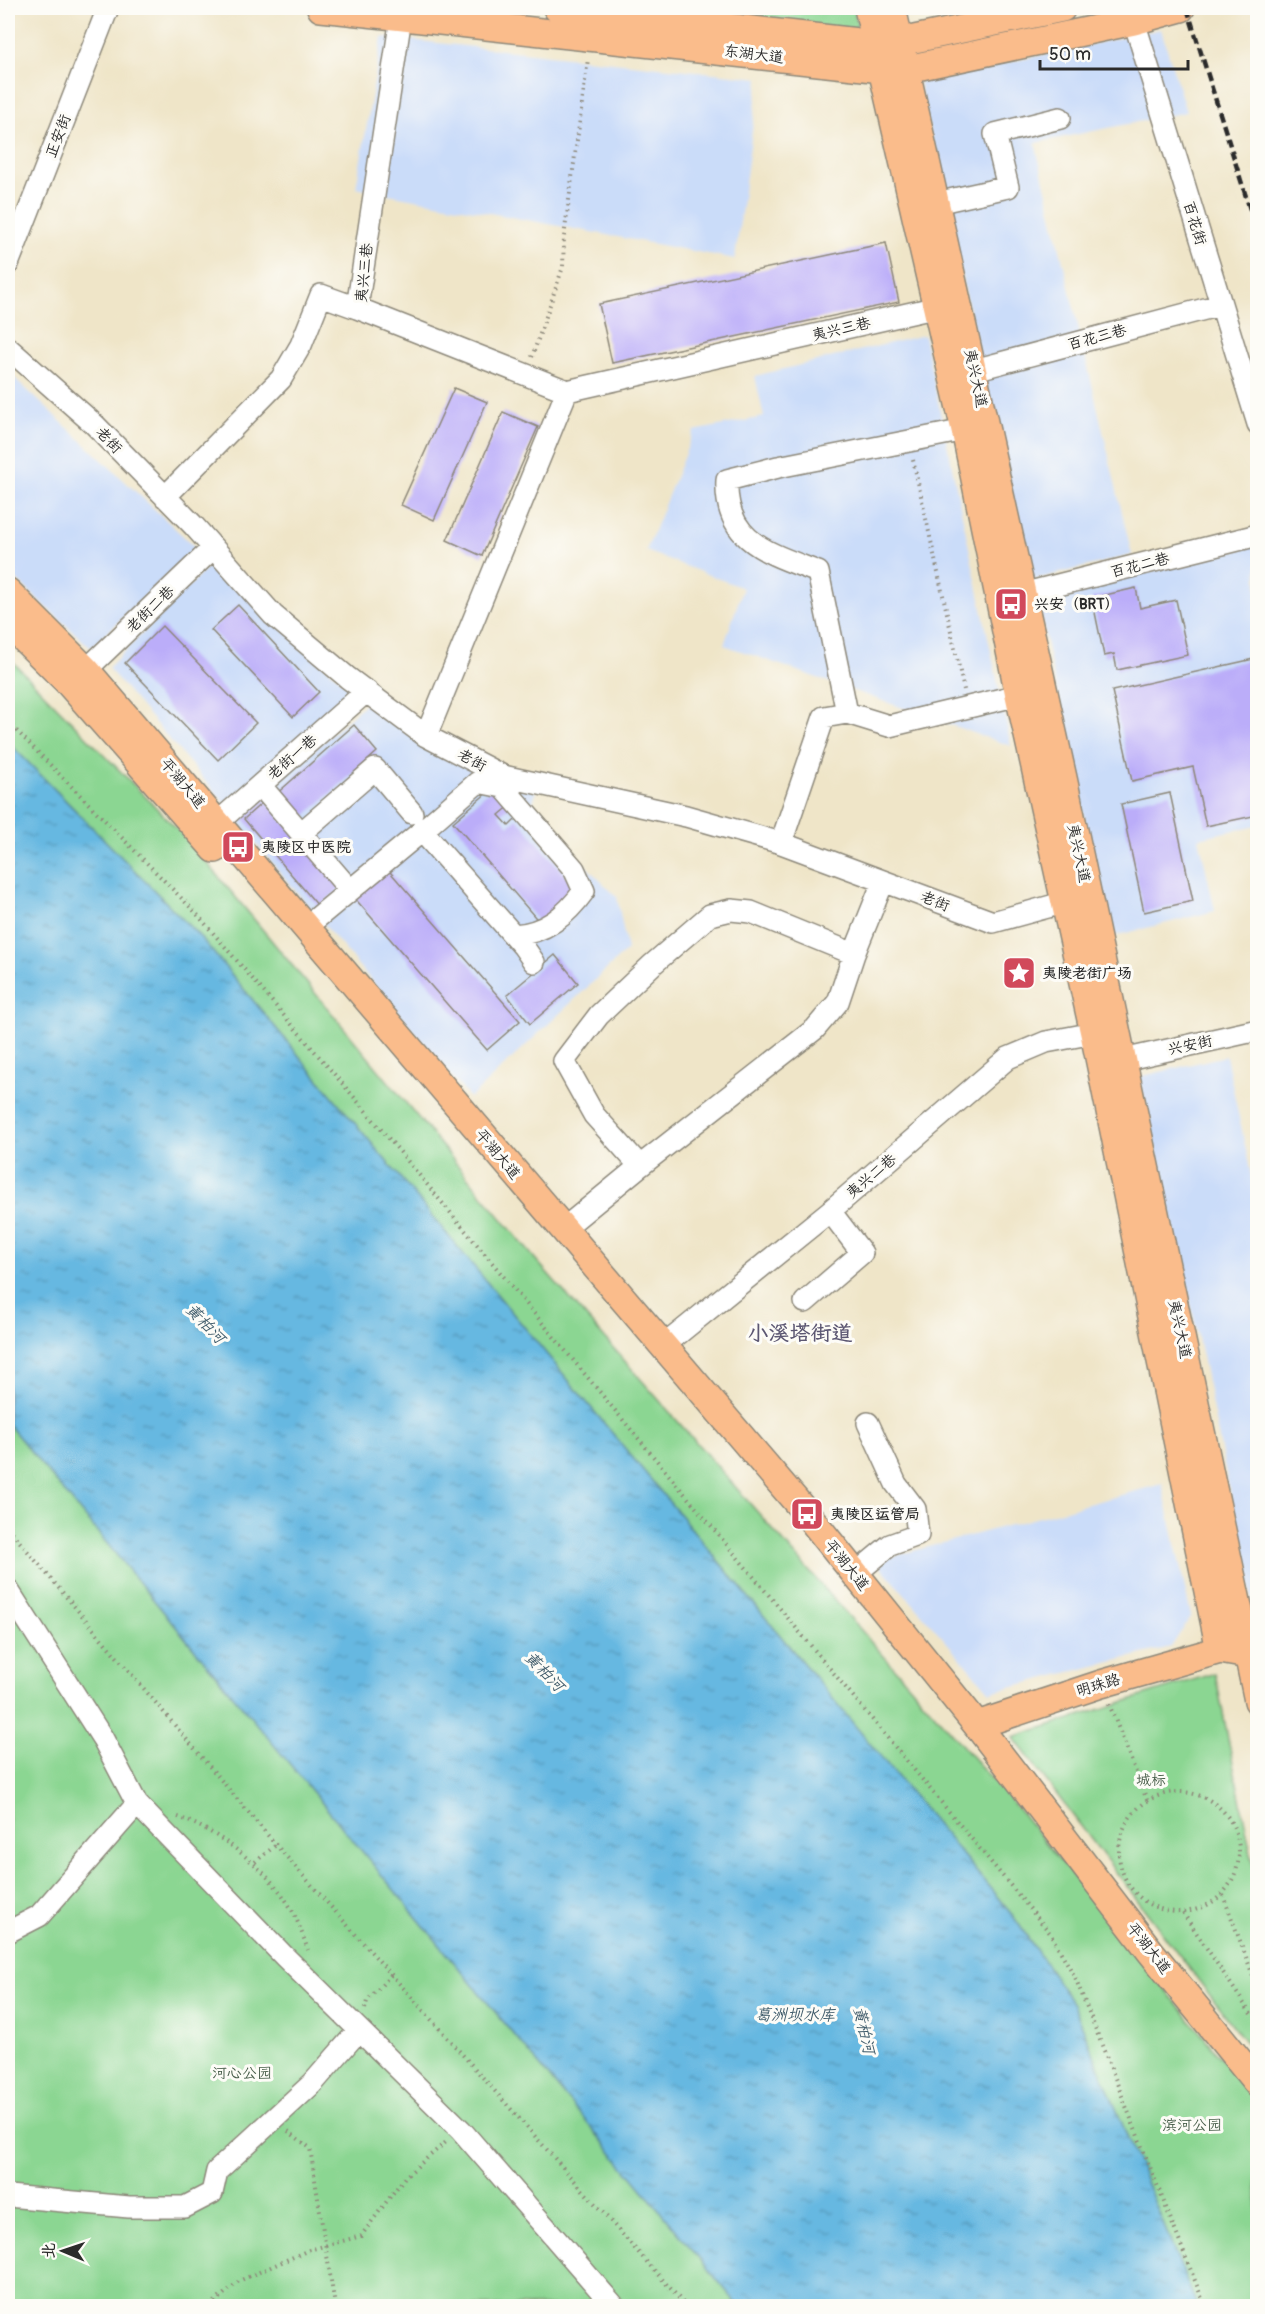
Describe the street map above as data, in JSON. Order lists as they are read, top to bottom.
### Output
{
  "streets": {
    "main road": [
      "东湖大道",
      "夷兴大道",
      "平湖大道",
      "明珠路"
    ],
    "street": [
      "正安街",
      "百花街",
      "夷兴三巷",
      "百花三巷",
      "老街",
      "百花二巷",
      "老街二巷",
      "老街一巷",
      "兴安街",
      "夷兴二巷"
    ]
  },
  "crossings": [
    ["东湖大道", "百花街"],
    ["东湖大道", "夷兴三巷"],
    ["东湖大道", "夷兴大道"],
    ["百花街", "百花三巷"],
    ["夷兴三巷", "夷兴大道"],
    ["百花三巷", "夷兴大道"],
    ["夷兴大道", "老街"],
    ["夷兴大道", "百花二巷"],
    ["夷兴大道", "兴安街"],
    ["夷兴大道", "夷兴二巷"],
    ["夷兴大道", "明珠路"],
    ["老街", "老街二巷"],
    ["老街", "老街一巷"],
    ["老街二巷", "平湖大道"],
    ["老街一巷", "平湖大道"],
    ["平湖大道", "夷兴二巷"],
    ["平湖大道", "明珠路"]
  ],
  "districts": ["小溪塔街道"],
  "water": ["黄柏河", "葛洲坝水库"],
  "parks": ["城标", "河心公园", "滨河公园"],
  "places": {
    "bus stop": ["兴安（BRT）", "夷陵区中医院", "夷陵区运管局"],
    "place": ["夷陵老街广场"]
  },
  "scale_bar": "50 m",
  "north": "left"
}
